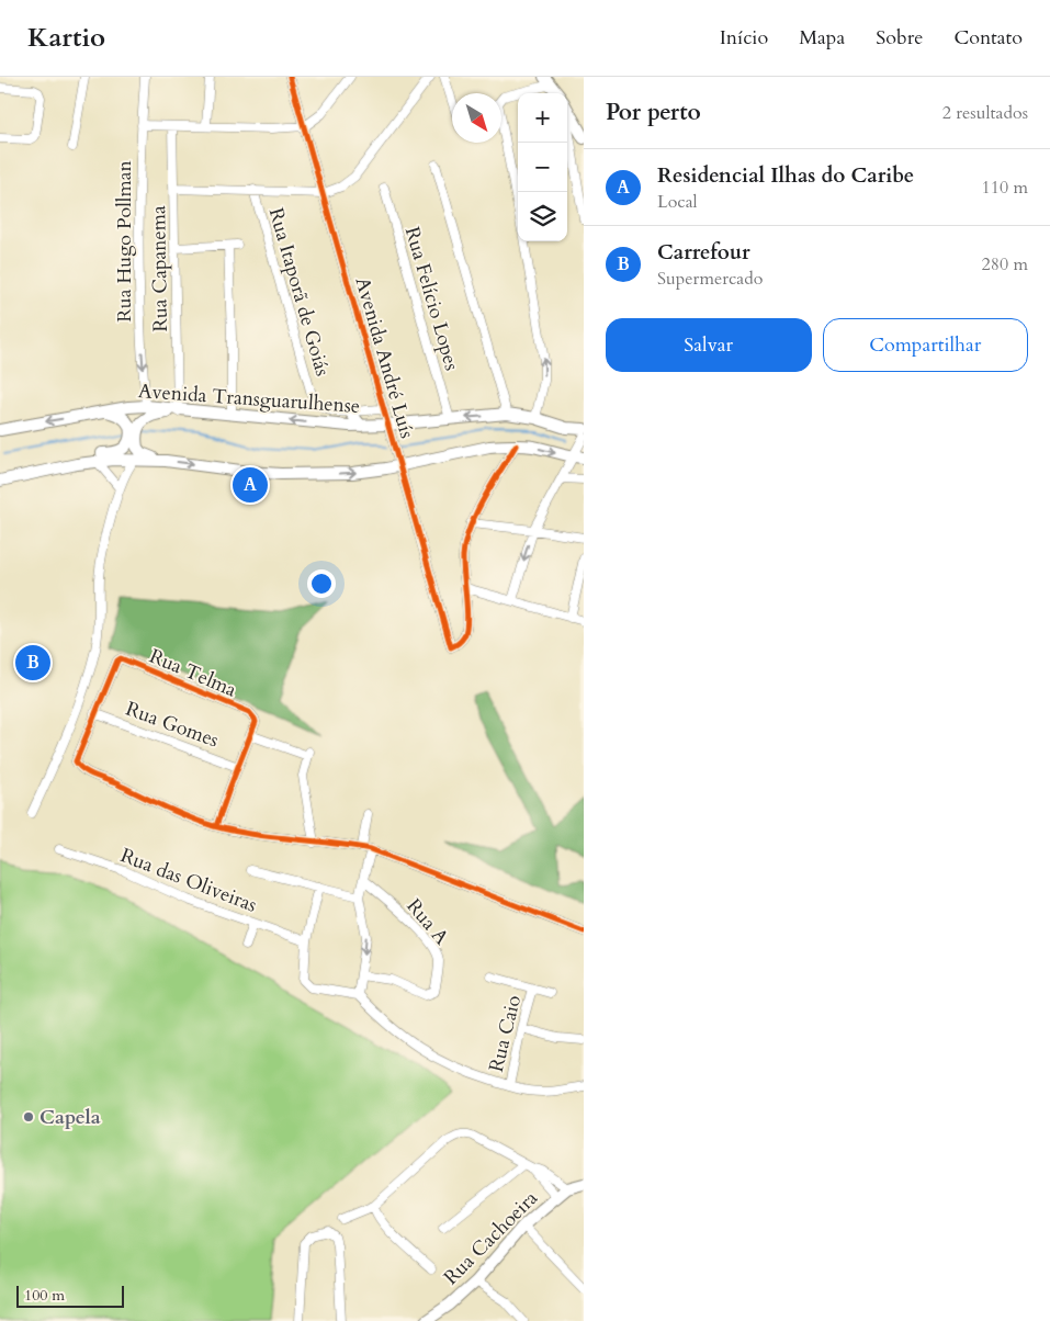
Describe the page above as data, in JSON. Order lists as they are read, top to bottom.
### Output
{
  "streets": {
    "main road": ["Avenida Transguarulhense", "Rua Cachoeira"],
    "street": [
      "Rua Hugo Pollman",
      "Rua Capanema",
      "Rua Itaporã de Goiás",
      "Rua Felício Lopes",
      "Avenida André Luís",
      "Rua Telma",
      "Rua Gomes",
      "Rua das Oliveiras",
      "Rua A",
      "Rua Caio"
    ]
  },
  "crossings": [
    ["Rua Hugo Pollman", "Avenida Transguarulhense"],
    ["Rua Capanema", "Avenida Transguarulhense"],
    ["Rua Itaporã de Goiás", "Avenida André Luís"],
    ["Rua Felício Lopes", "Avenida Transguarulhense"],
    ["Avenida André Luís", "Avenida Transguarulhense"],
    ["Rua Telma", "Rua Gomes"]
  ],
  "one_way": ["Rua Hugo Pollman"],
  "places": ["Capela"],
  "scale_bar": "100 m",
  "north": "bottom right",
  "page": {
    "header": "Kartio",
    "nav": [
      "Início",
      "Mapa",
      "Sobre",
      "Contato"
    ],
    "heading": ["Por perto", "2 resultados"],
    "map_buttons": ["+", "−"],
    "list": [
      {
        "mark": "A",
        "name": "Residencial Ilhas do Caribe",
        "note": "Local",
        "value": "110 m"
      },
      {
        "mark": "B",
        "name": "Carrefour",
        "note": "Supermercado",
        "value": "280 m"
      }
    ],
    "buttons": ["Salvar", "Compartilhar"],
    "pins": ["A", "B"],
    "scale": "100 m"
  }
}
